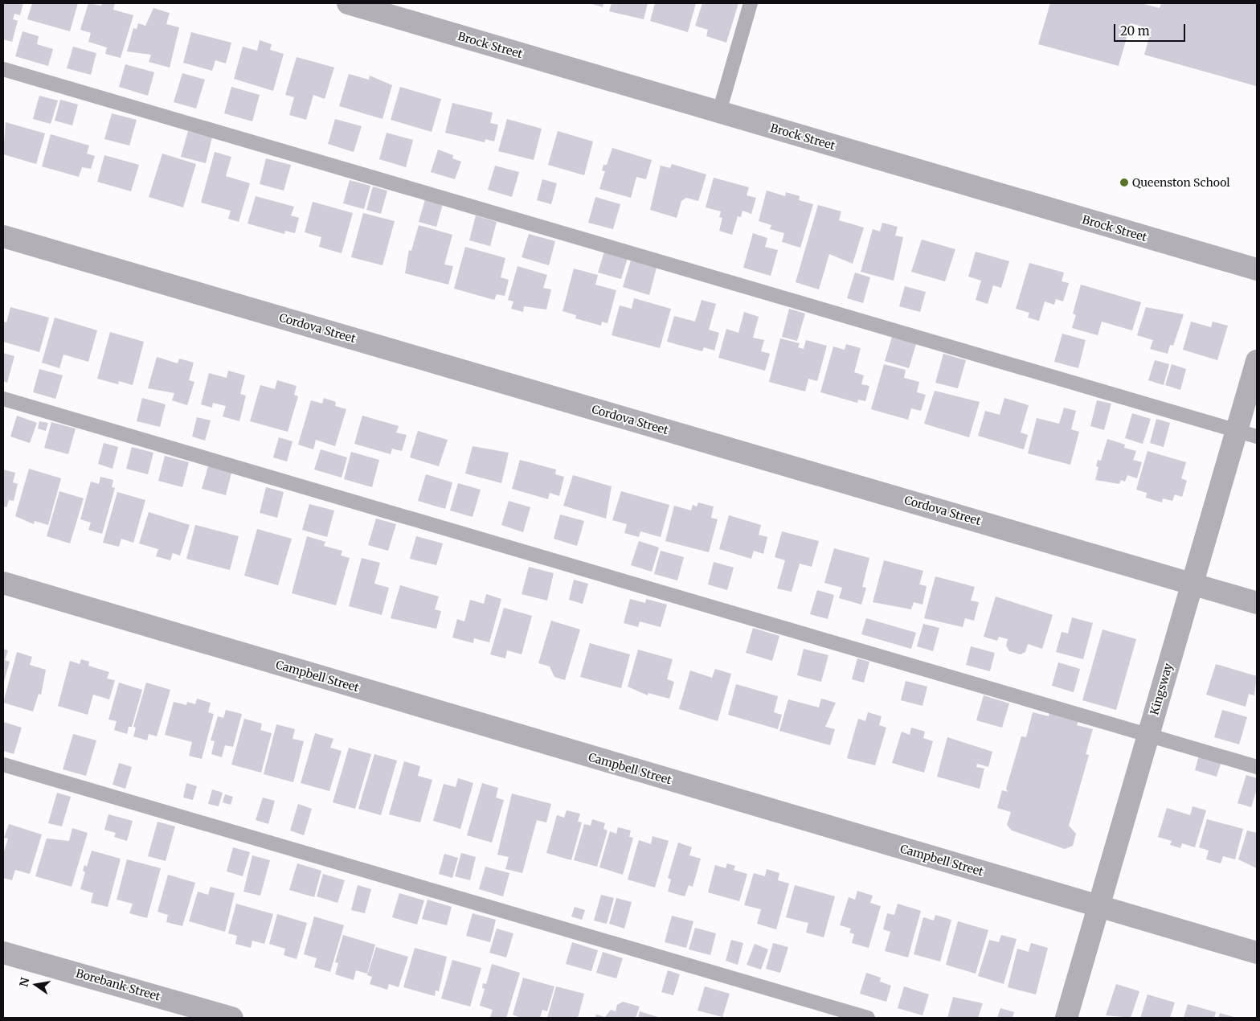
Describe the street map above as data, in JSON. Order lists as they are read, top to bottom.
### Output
{
  "streets": {
    "street": [
      "Brock Street",
      "Cordova Street",
      "Campbell Street",
      "Kingsway",
      "Borebank Street"
    ]
  },
  "crossings": [
    ["Cordova Street", "Kingsway"],
    ["Campbell Street", "Kingsway"]
  ],
  "places": ["Queenston School"],
  "scale_bar": "20 m",
  "north": "left"
}
